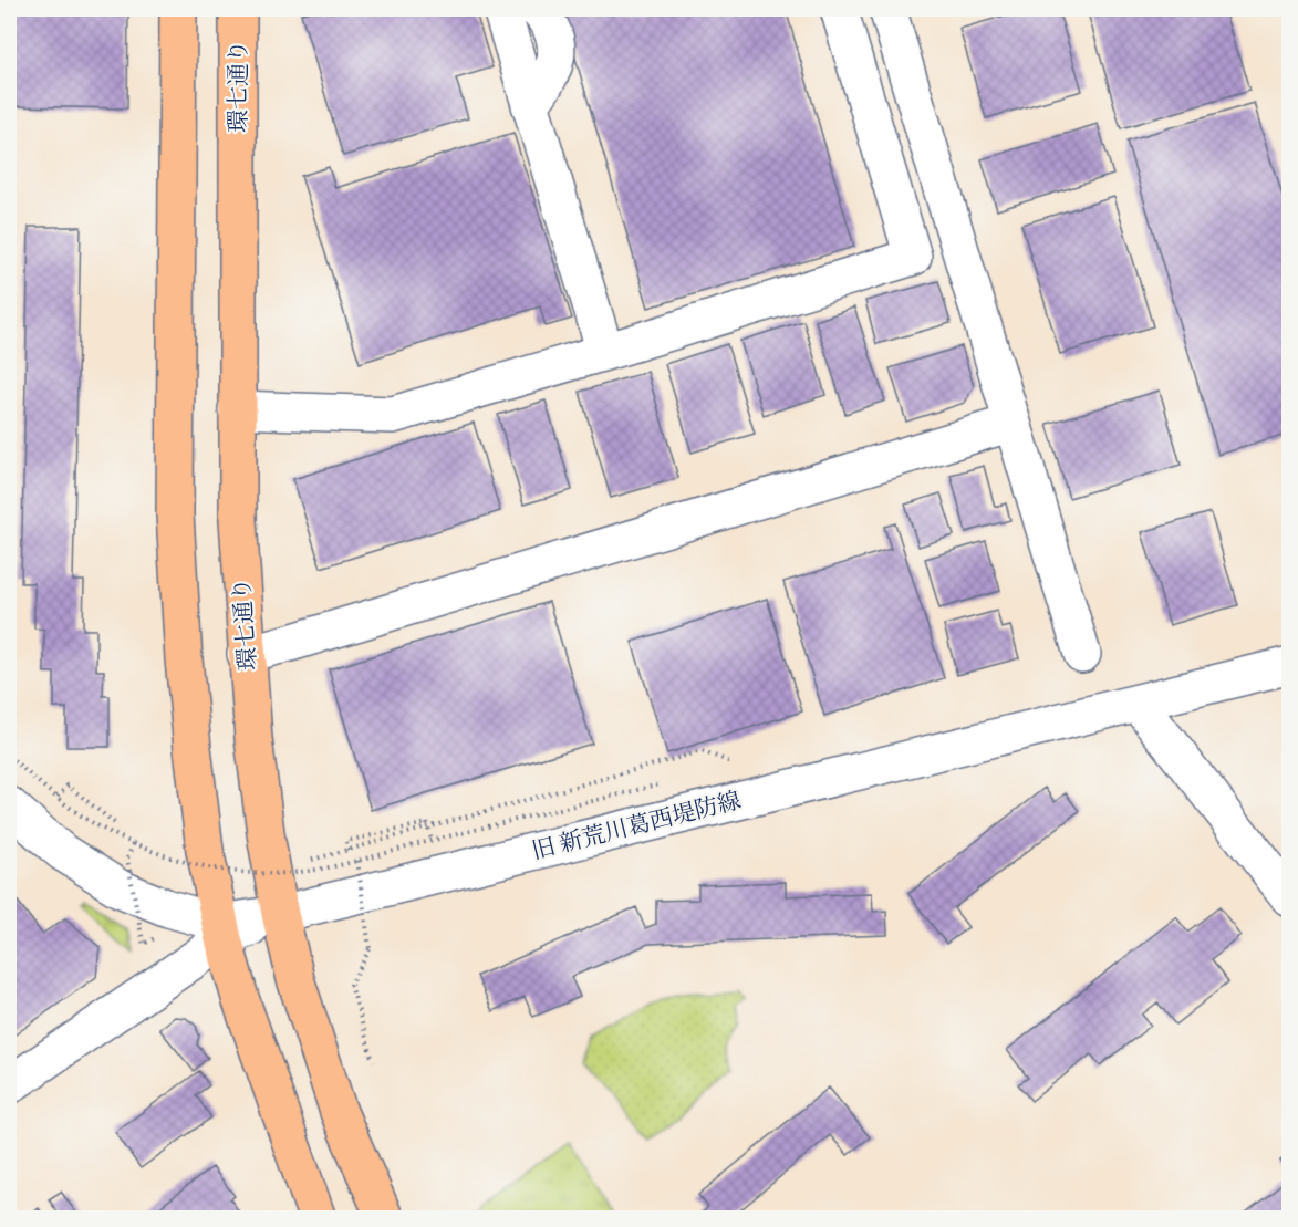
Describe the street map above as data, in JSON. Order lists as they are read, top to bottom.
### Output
{
  "streets": {
    "main road": ["環七通り"],
    "street": ["旧 新荒川葛西堤防線"]
  },
  "crossings": [
    ["環七通り", "旧 新荒川葛西堤防線"]
  ]
}
